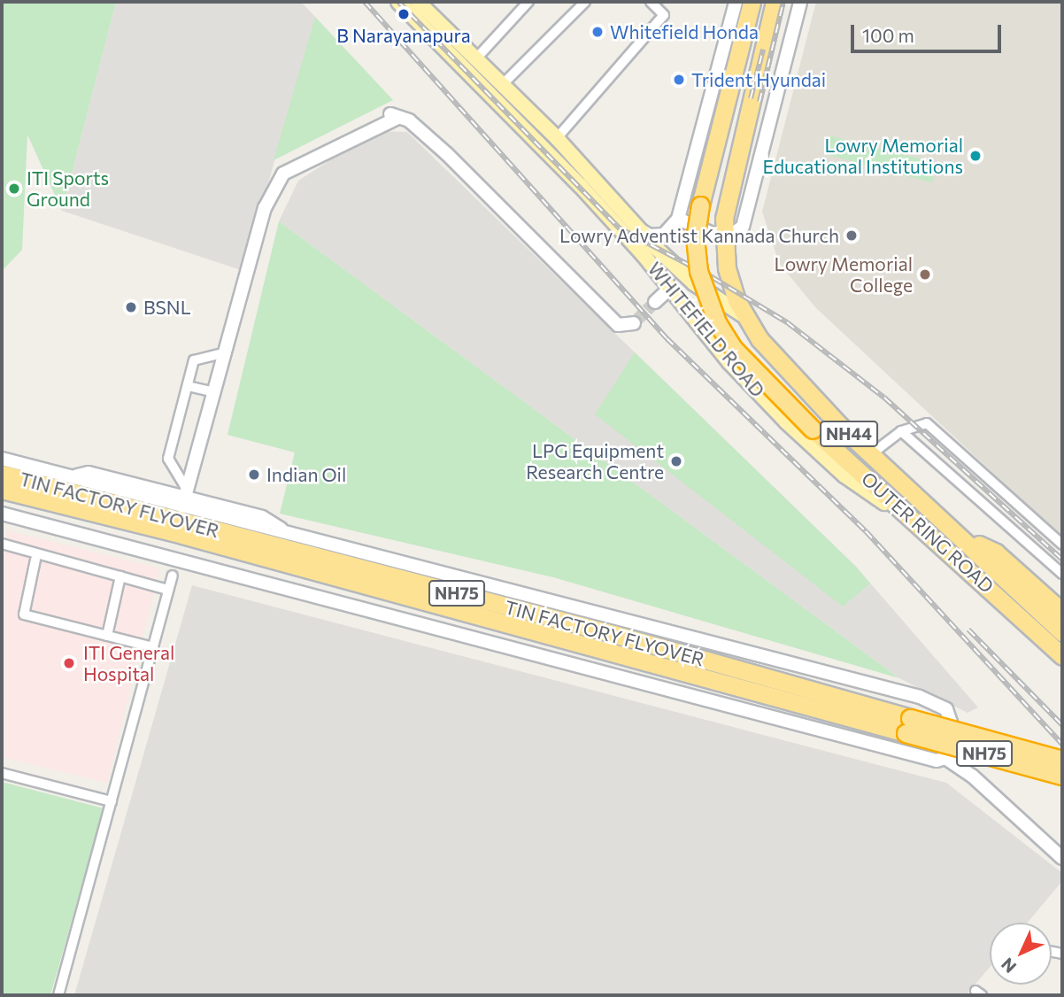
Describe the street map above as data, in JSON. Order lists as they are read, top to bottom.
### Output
{
  "streets": {
    "highway": [
      "NH44",
      "TIN FACTORY FLYOVER",
      "OUTER RING ROAD",
      "NH75"
    ],
    "main road": ["WHITEFIELD ROAD"]
  },
  "crossings": [
    ["WHITEFIELD ROAD", "OUTER RING ROAD"]
  ],
  "places": [
    "B Narayanapura",
    "Whitefield Honda",
    "Trident Hyundai",
    "Lowry Memorial Educational Institutions",
    "ITI Sports Ground",
    "Lowry Adventist Kannada Church",
    "Lowry Memorial College",
    "BSNL",
    "LPG Equipment Research Centre",
    "Indian Oil",
    "ITI General Hospital"
  ],
  "scale_bar": "100 m",
  "north": "bottom left"
}
